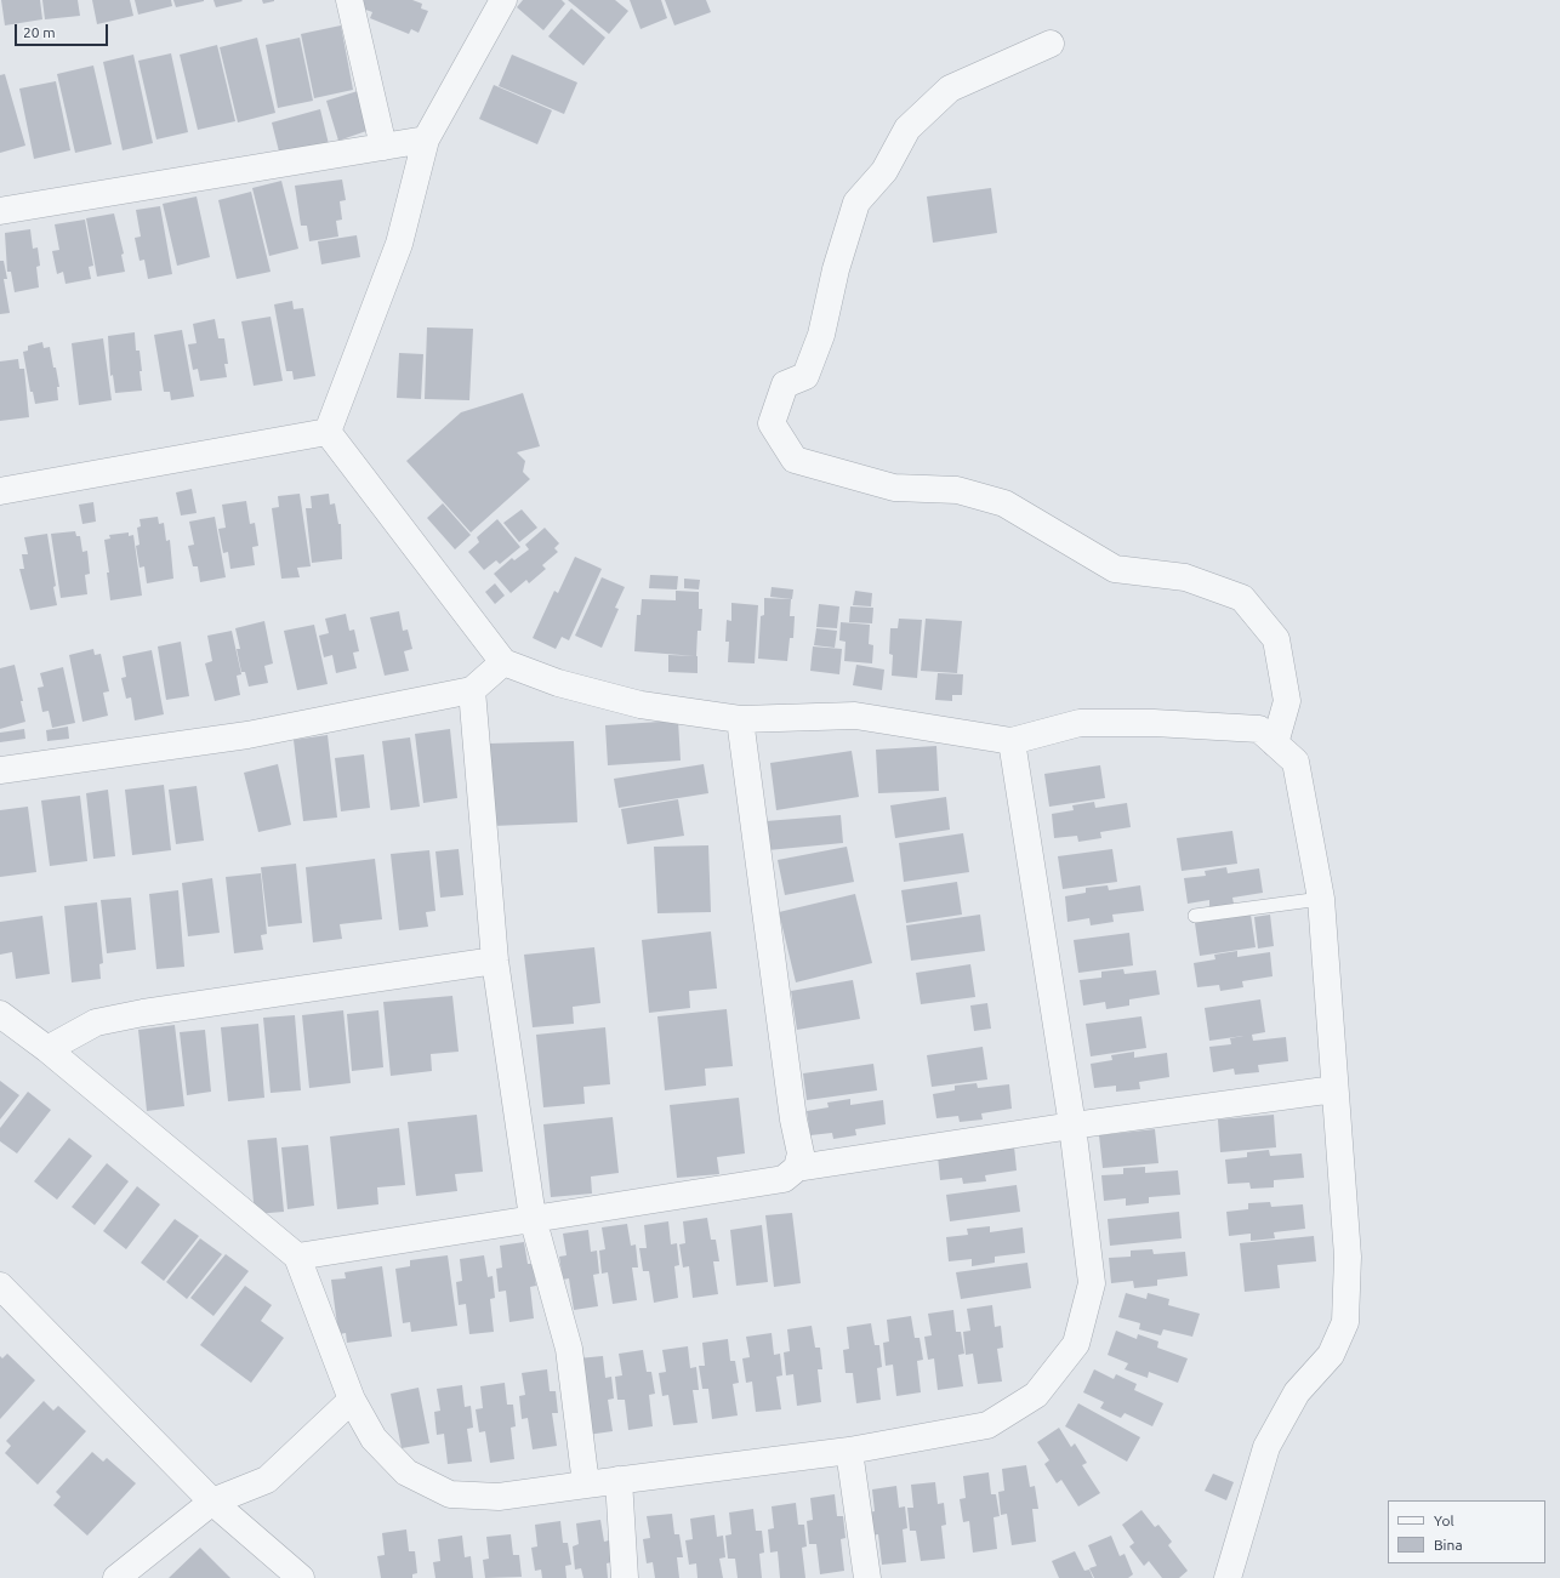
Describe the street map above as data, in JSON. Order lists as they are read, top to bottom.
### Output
{
  "legend": ["Yol", "Bina"],
  "scale_bar": "20 m"
}
